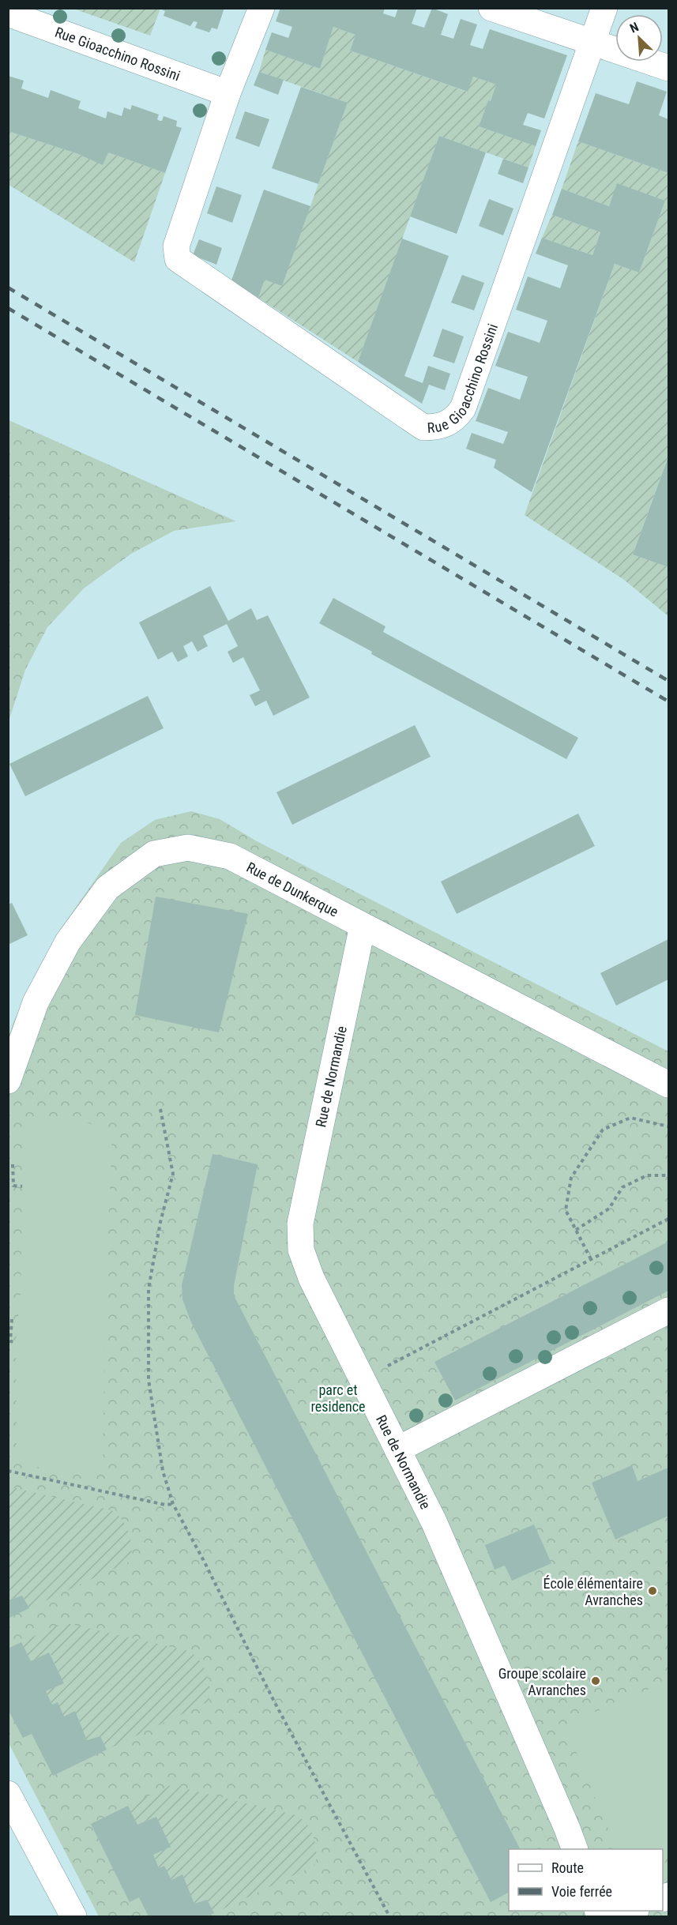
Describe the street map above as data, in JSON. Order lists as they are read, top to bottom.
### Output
{
  "streets": {
    "street": ["Rue Gioacchino Rossini", "Rue de Dunkerque", "Rue de Normandie"]
  },
  "crossings": [
    ["Rue de Dunkerque", "Rue de Normandie"]
  ],
  "parks": ["parc et residence"],
  "places": ["École élémentaire Avranches", "Groupe scolaire Avranches"],
  "legend": ["Route", "Voie ferrée"],
  "north": "top left"
}
